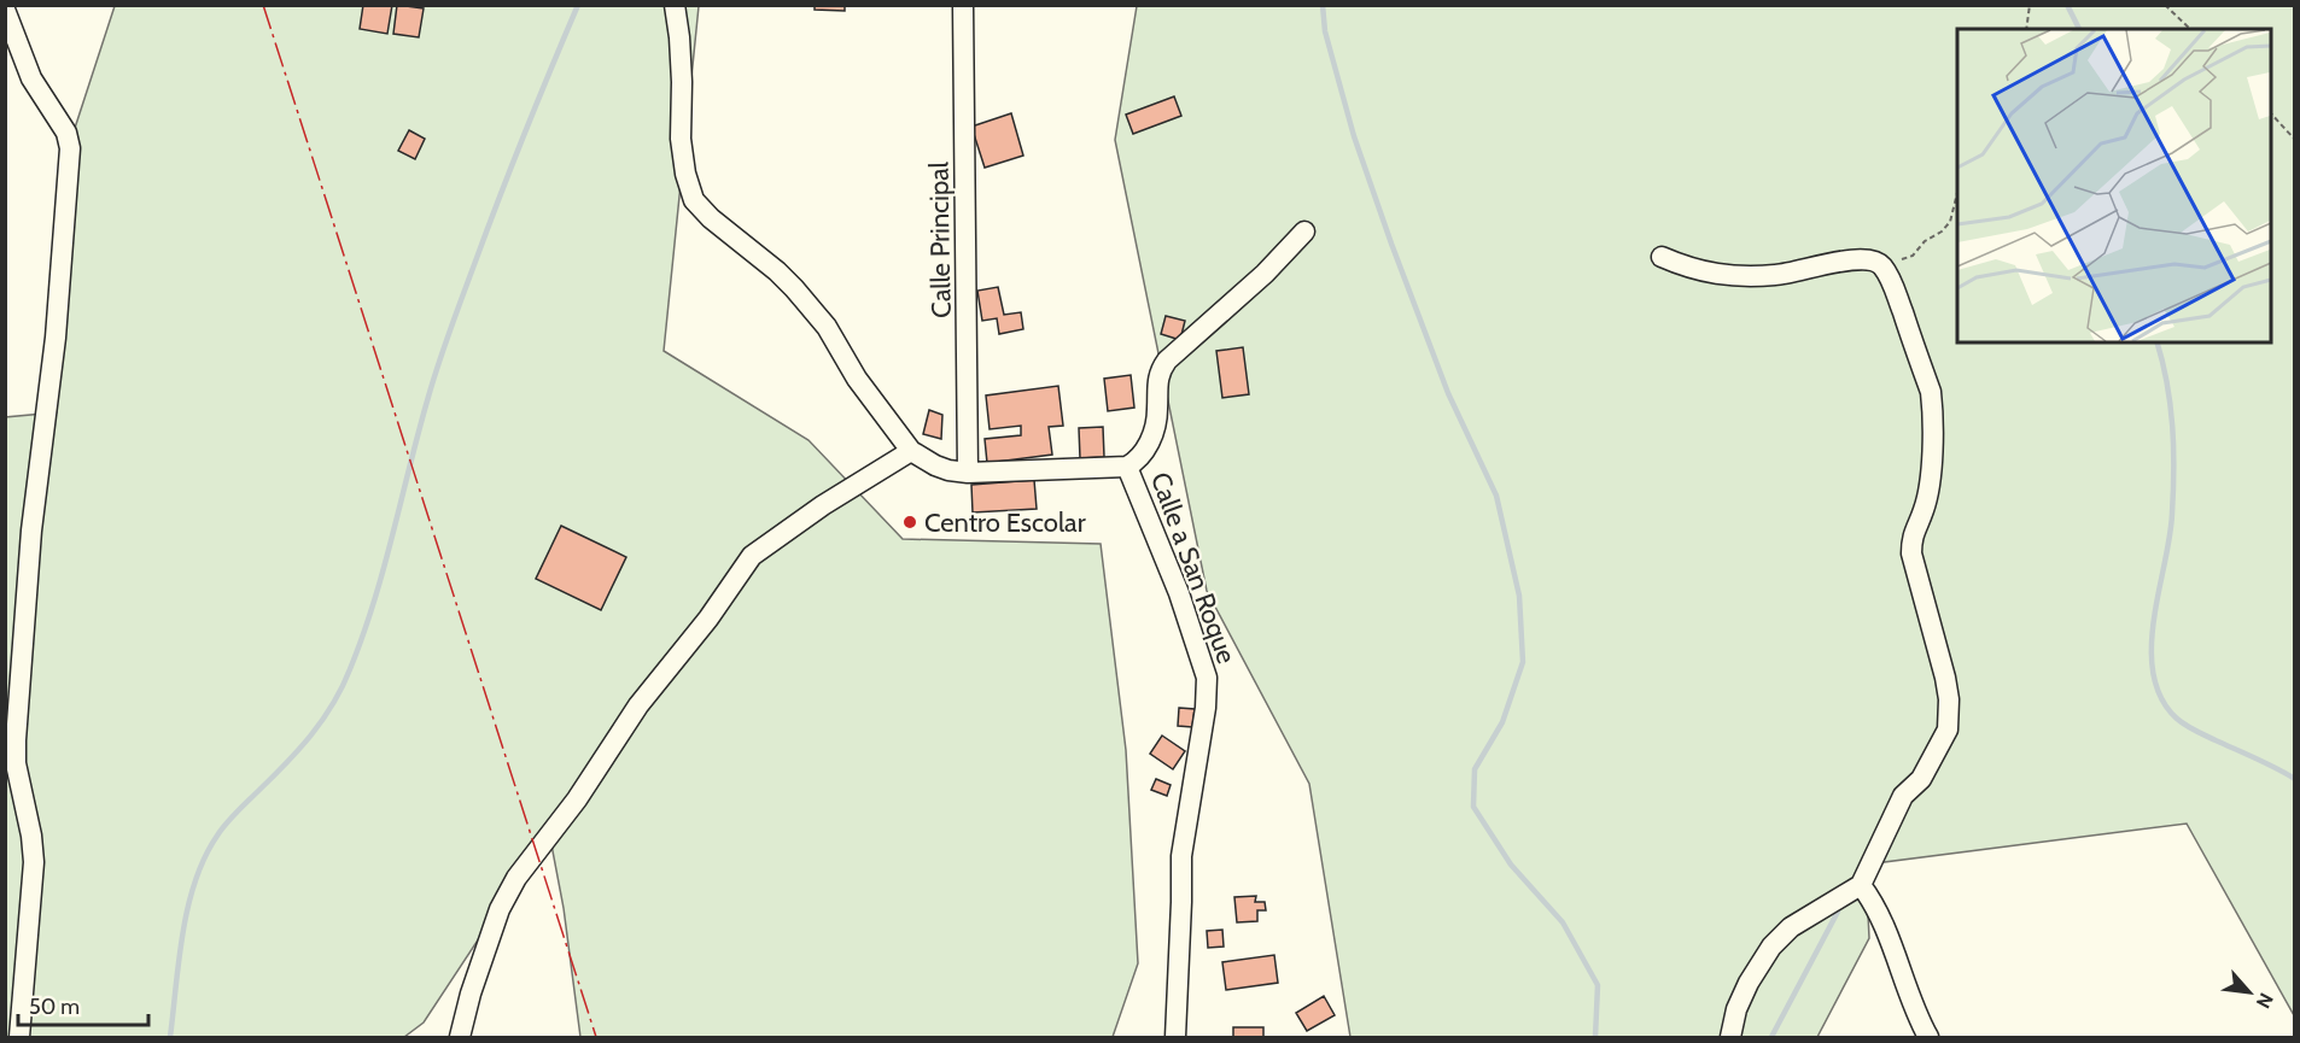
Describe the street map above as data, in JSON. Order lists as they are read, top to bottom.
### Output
{
  "streets": {
    "street": ["Calle Principal", "Calle a San Roque"]
  },
  "crossings": [
    ["Calle Principal", "Calle a San Roque"]
  ],
  "places": ["Centro Escolar"],
  "scale_bar": "50 m",
  "north": "bottom right"
}
